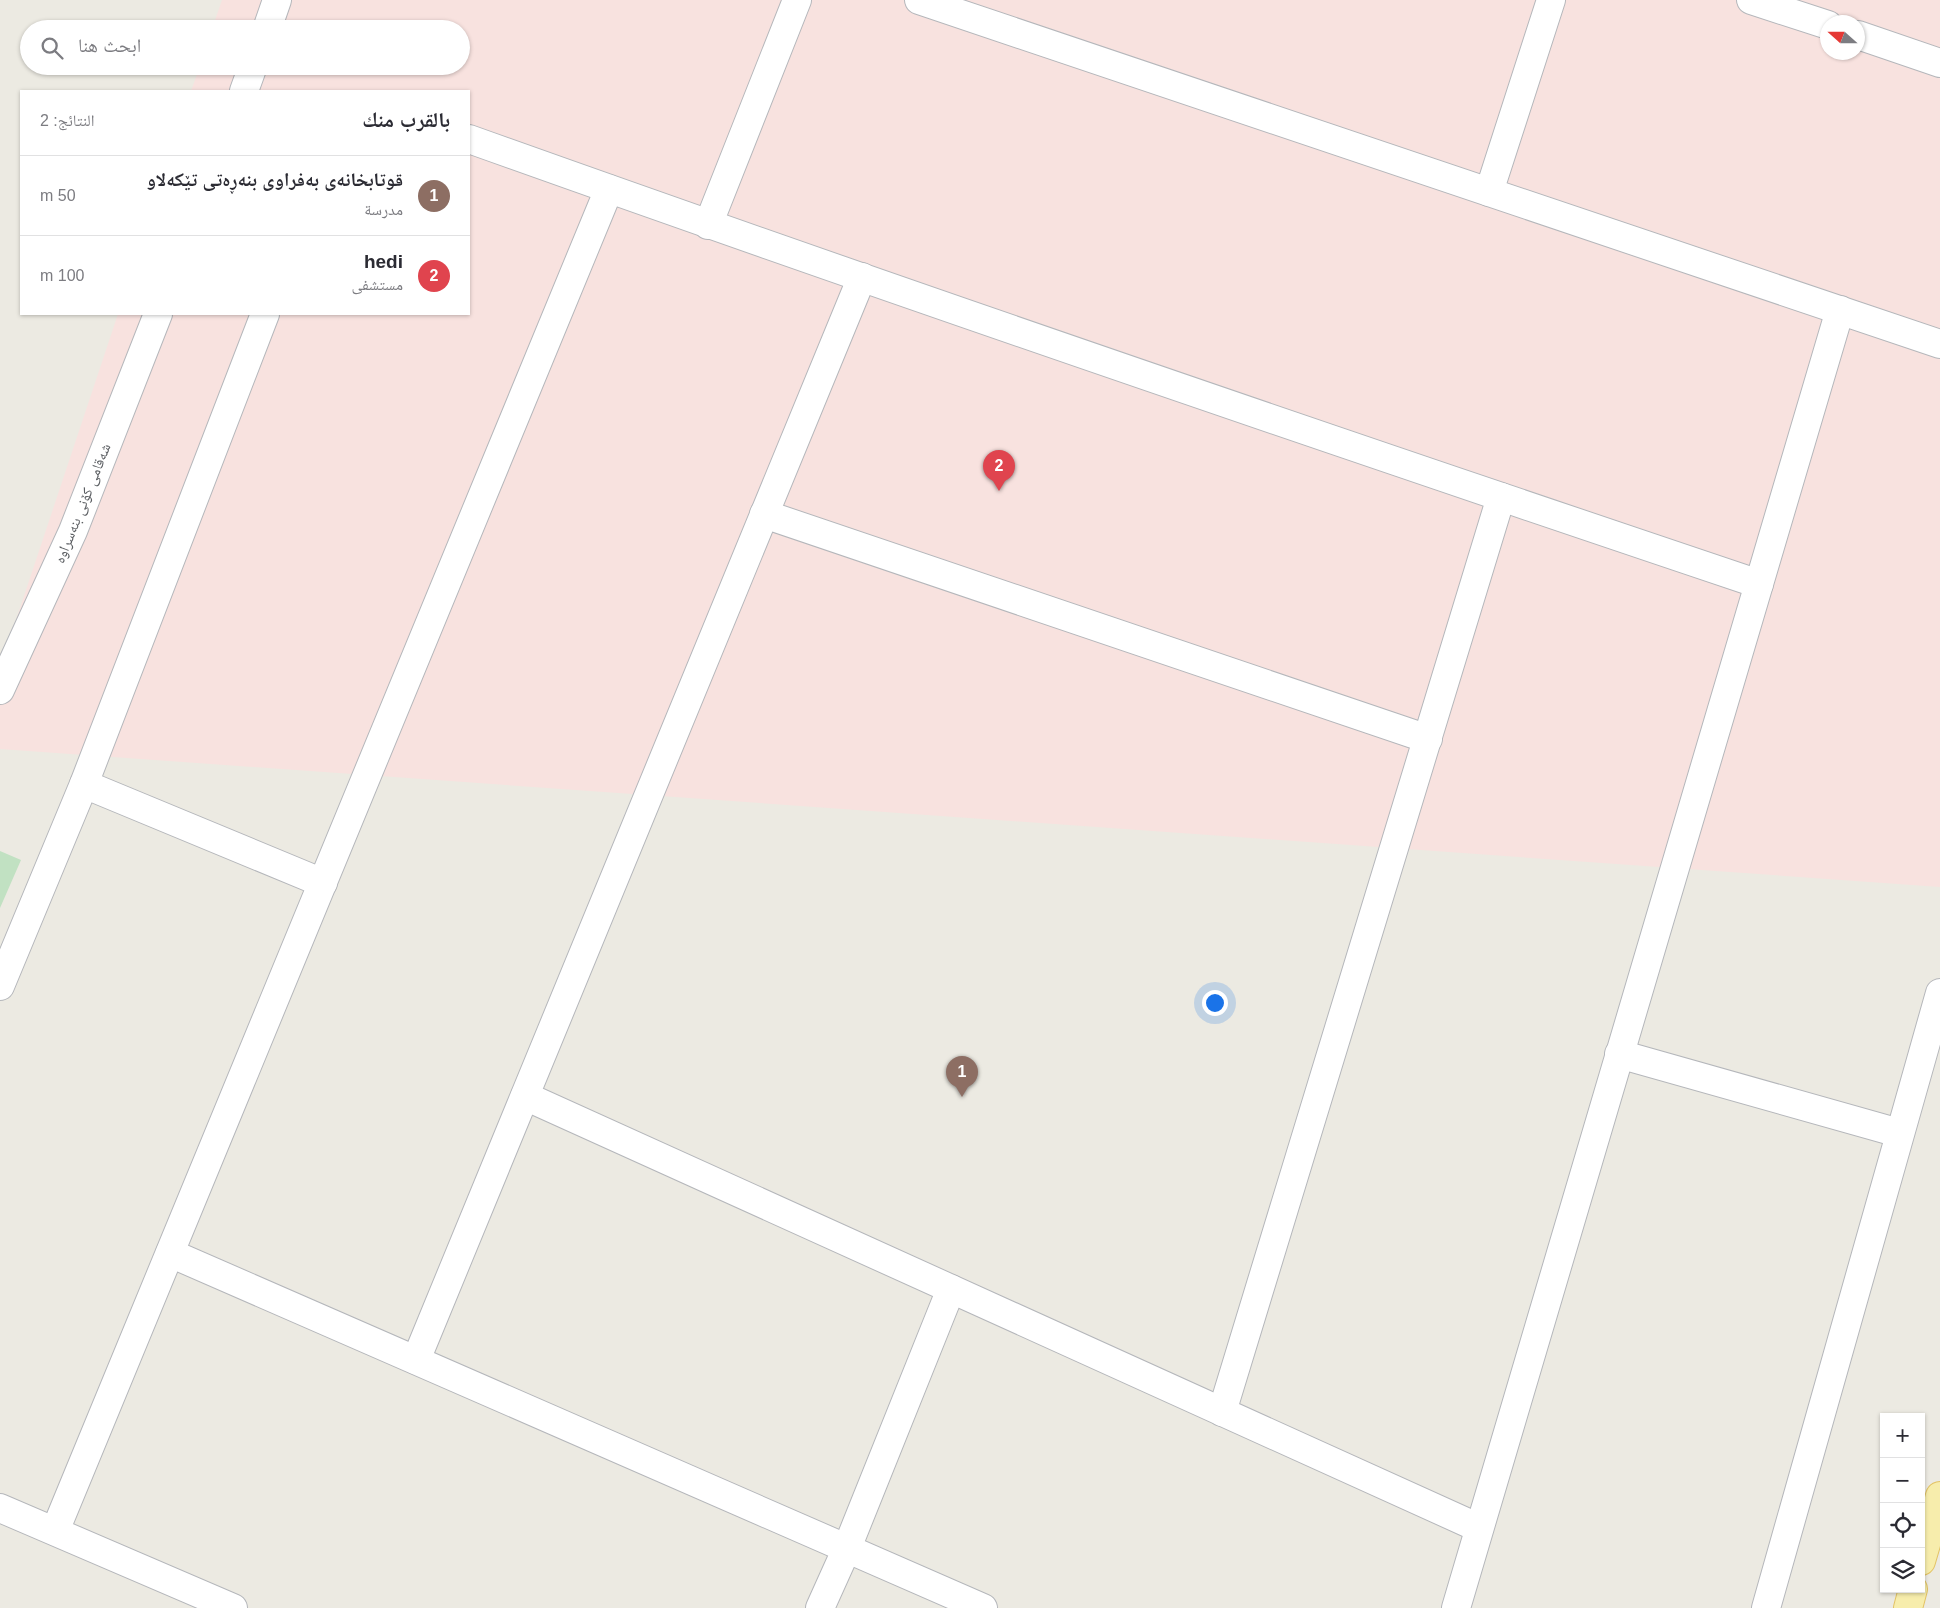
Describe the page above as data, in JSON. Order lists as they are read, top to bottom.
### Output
{
  "streets": {
    "street": ["شەقامی کۆنی بنەسراوە"]
  },
  "north": "left",
  "page": {
    "search": "ابحث هنا",
    "heading": ["بالقرب منك", "النتائج: 2"],
    "list": [
      {
        "mark": "1",
        "name": "قوتابخانەی بەفراوی بنەڕەتی تێکەلاو",
        "note": "مدرسة",
        "value": "50 m"
      },
      {
        "mark": "2",
        "name": "hedi",
        "note": "مستشفى",
        "value": "100 m"
      }
    ],
    "pins": ["2", "1"],
    "map_buttons": ["+", "−"]
  }
}
